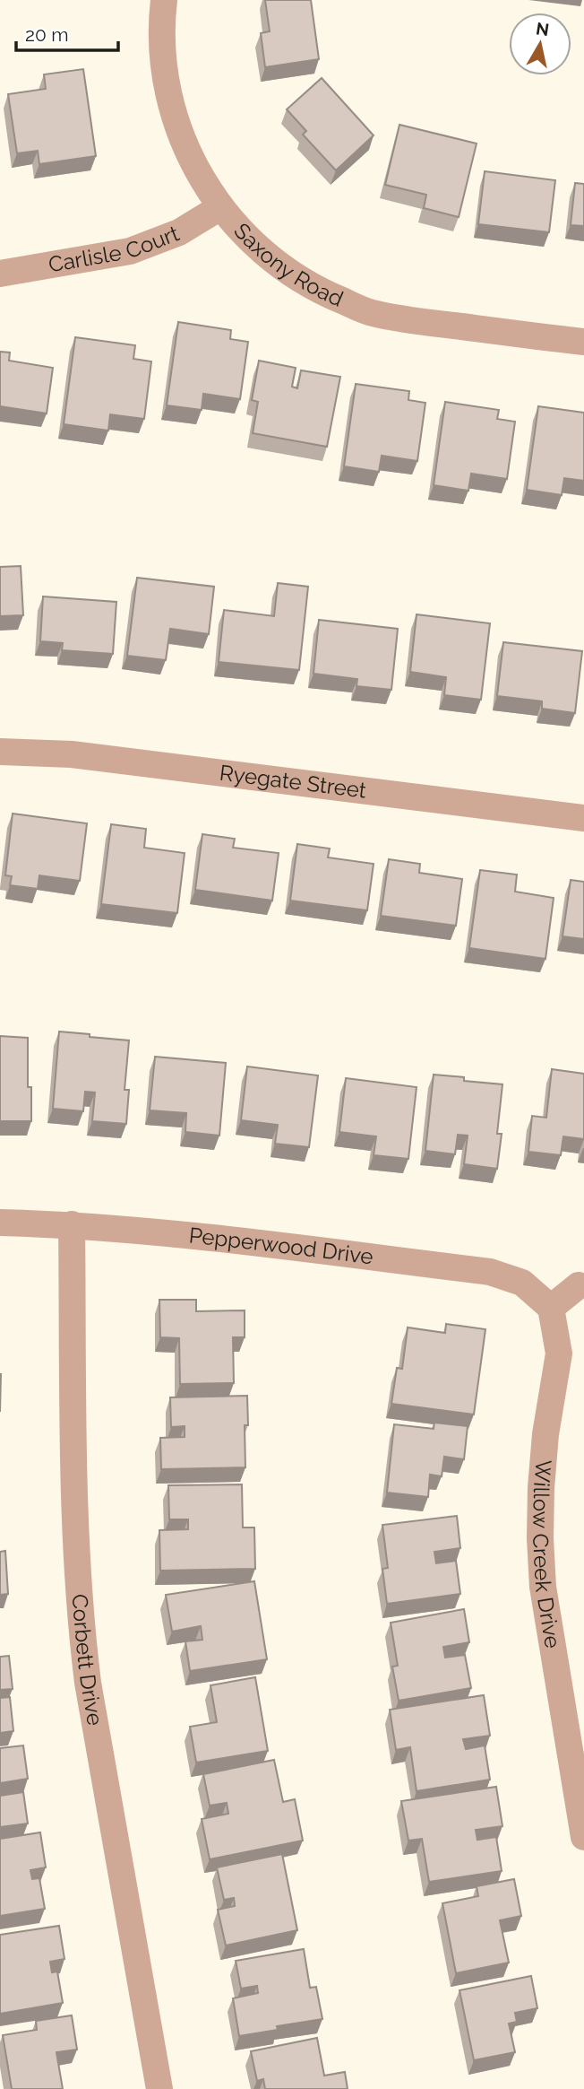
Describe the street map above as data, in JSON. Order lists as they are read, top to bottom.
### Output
{
  "streets": {
    "street": [
      "Carlisle Court",
      "Saxony Road",
      "Ryegate Street",
      "Pepperwood Drive",
      "Willow Creek Drive",
      "Corbett Drive"
    ]
  },
  "crossings": [
    ["Carlisle Court", "Saxony Road"],
    ["Pepperwood Drive", "Willow Creek Drive"],
    ["Pepperwood Drive", "Corbett Drive"]
  ],
  "scale_bar": "20 m",
  "north": "top"
}
